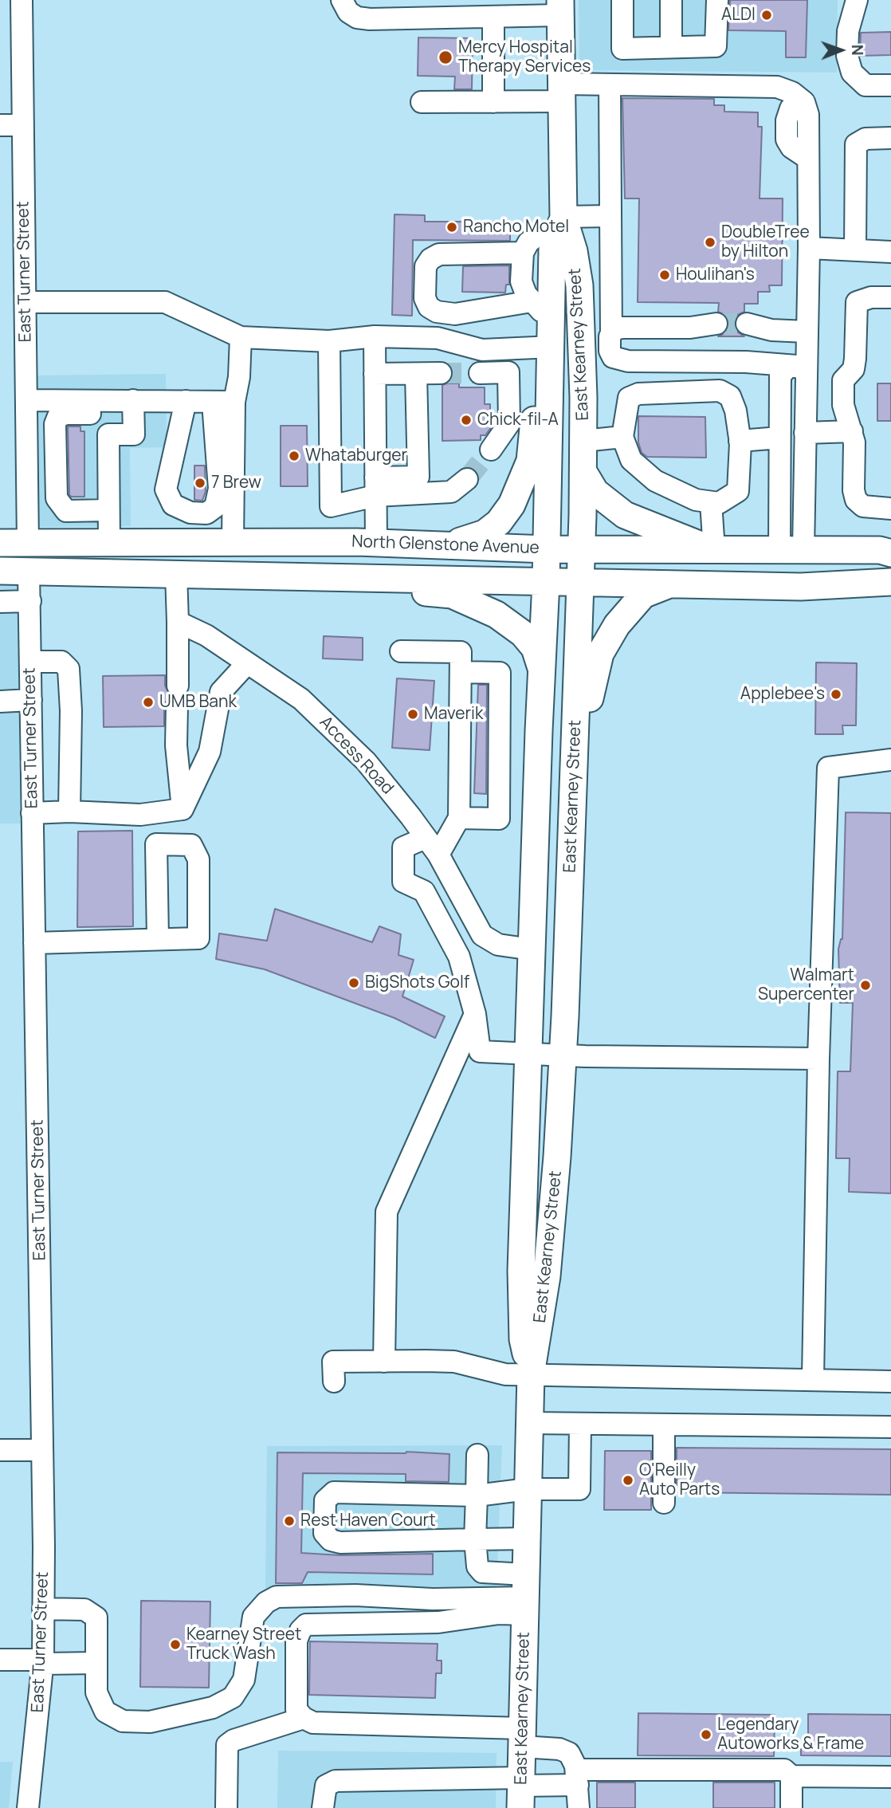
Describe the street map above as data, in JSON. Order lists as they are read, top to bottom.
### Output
{
  "streets": {
    "main road": ["East Kearney Street", "North Glenstone Avenue"],
    "street": ["East Turner Street", "Access Road"]
  },
  "crossings": [
    ["East Turner Street", "North Glenstone Avenue"],
    ["East Kearney Street", "North Glenstone Avenue"],
    ["East Kearney Street", "Access Road"]
  ],
  "places": [
    "ALDI",
    "Mercy Hospital Therapy Services",
    "Rancho Motel",
    "DoubleTree by Hilton",
    "Houlihan's",
    "Chick-fil-A",
    "Whataburger",
    "7 Brew",
    "Applebee's",
    "UMB Bank",
    "Maverik",
    "BigShots Golf",
    "Walmart Supercenter",
    "O'Reilly Auto Parts",
    "Rest Haven Court",
    "Kearney Street Truck Wash",
    "Legendary Autoworks & Frame"
  ],
  "north": "right"
}
